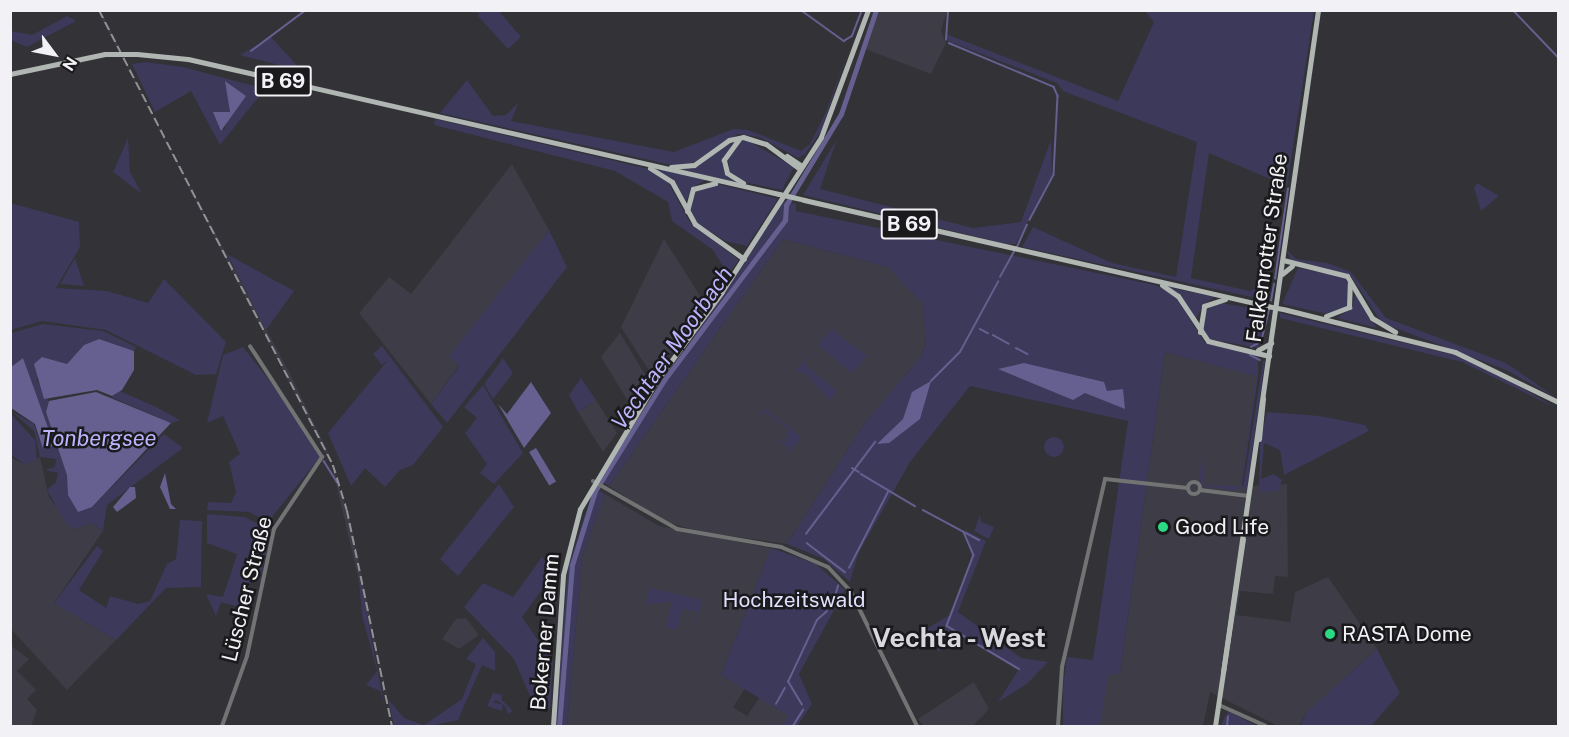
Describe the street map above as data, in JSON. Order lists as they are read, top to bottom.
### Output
{
  "streets": {
    "main road": ["B 69", "Falkenrotter Straße", "Bokerner Damm"],
    "street": ["Lüscher Straße"]
  },
  "districts": ["Vechta - West"],
  "water": ["Vechtaer Moorbach", "Tonbergsee"],
  "parks": ["Hochzeitswald"],
  "places": ["Good Life", "RASTA Dome"],
  "north": "bottom right"
}
